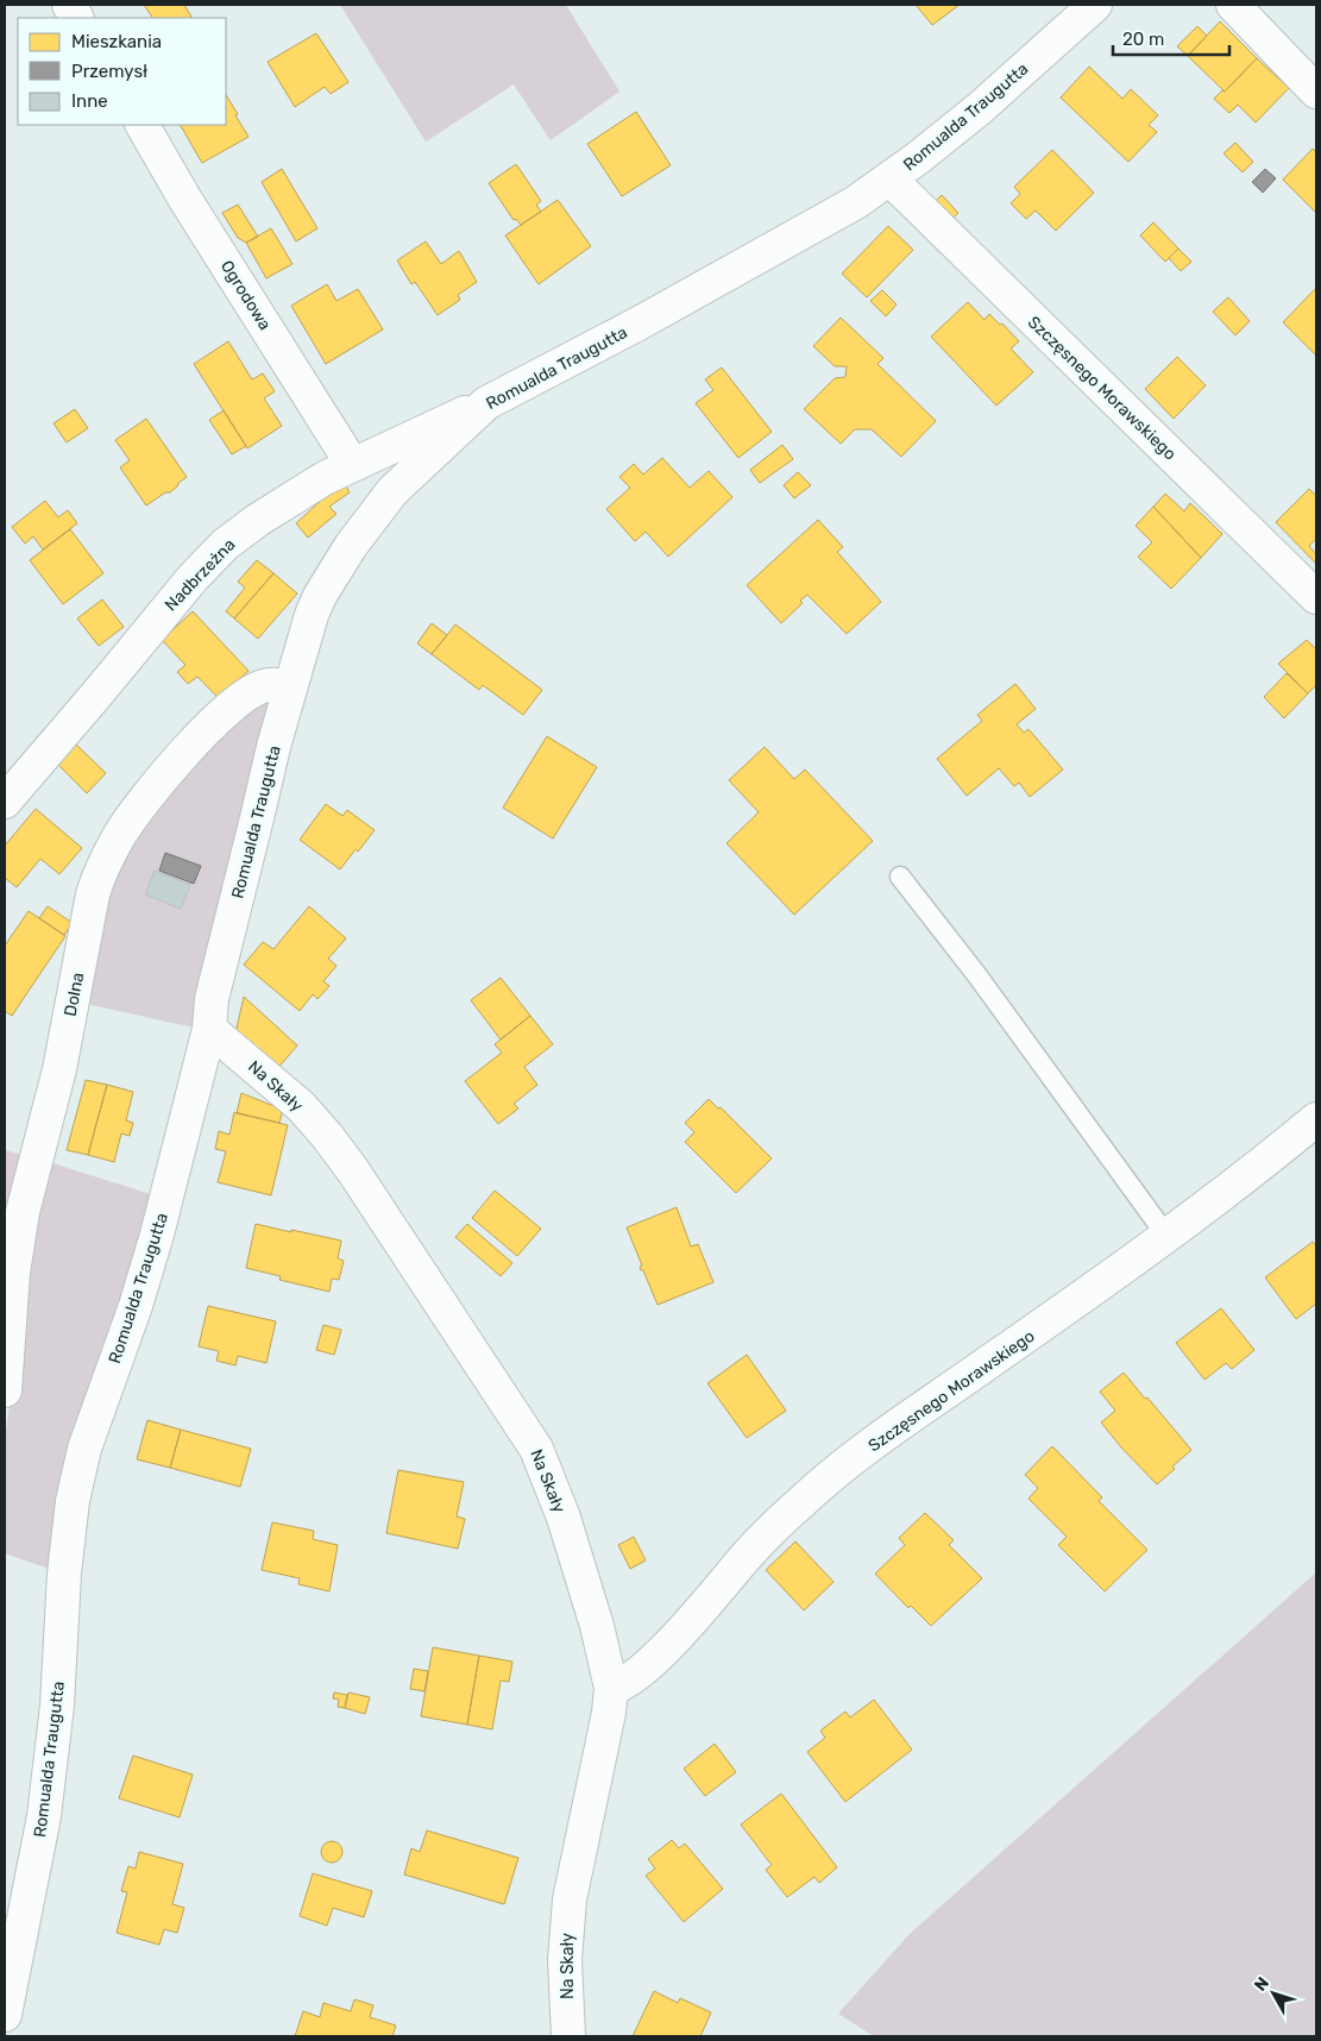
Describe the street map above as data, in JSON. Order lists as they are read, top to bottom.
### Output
{
  "streets": {
    "street": [
      "Romualda Traugutta",
      "Ogrodowa",
      "Szczęsnego Morawskiego",
      "Nadbrzeżna",
      "Dolna",
      "Na Skały"
    ]
  },
  "crossings": [
    ["Romualda Traugutta", "Szczęsnego Morawskiego"],
    ["Romualda Traugutta", "Nadbrzeżna"],
    ["Romualda Traugutta", "Dolna"],
    ["Romualda Traugutta", "Na Skały"],
    ["Ogrodowa", "Nadbrzeżna"],
    ["Szczęsnego Morawskiego", "Na Skały"]
  ],
  "legend": ["Mieszkania", "Przemysł", "Inne"],
  "scale_bar": "20 m",
  "north": "top left"
}
